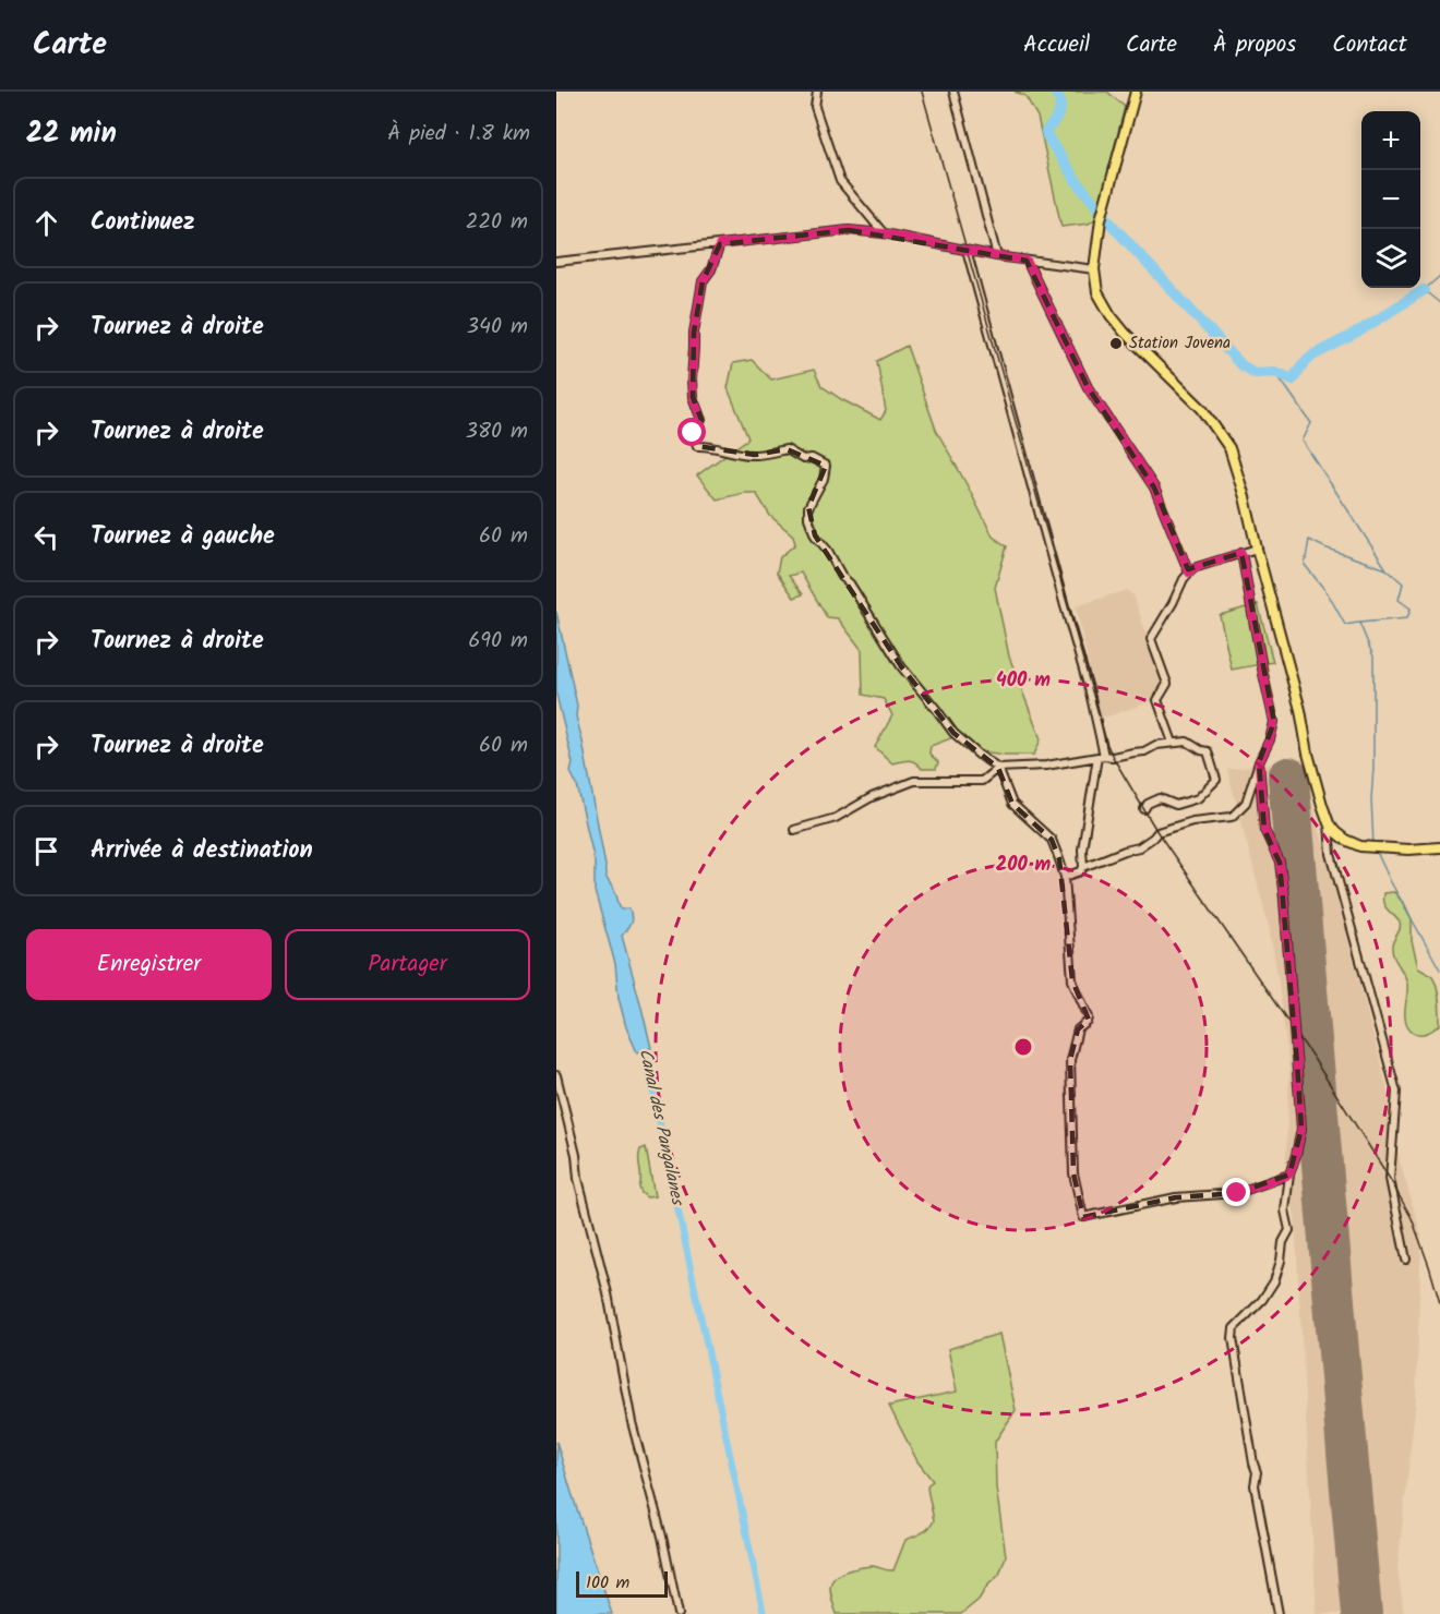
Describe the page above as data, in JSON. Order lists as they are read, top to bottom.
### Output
{
  "water": ["Canal des Pangalanes"],
  "places": ["Station Jovena"],
  "scale_bar": "100 m",
  "page": {
    "header": "Carte",
    "nav": [
      "Accueil",
      "Carte",
      "À propos",
      "Contact"
    ],
    "heading": ["22 min", "À pied · 1.8 km"],
    "map_buttons": ["+", "−"],
    "list": [
      ["Continuez", "220 m"],
      ["Tournez à droite", "340 m"],
      ["Tournez à droite", "380 m"],
      ["Tournez à gauche", "60 m"],
      ["Tournez à droite", "690 m"],
      ["Tournez à droite", "60 m"],
      "Arrivée à destination"
    ],
    "buttons": ["Enregistrer", "Partager"],
    "scale": "100 m"
  },
  "rings": ["400 m", "200 m"]
}
